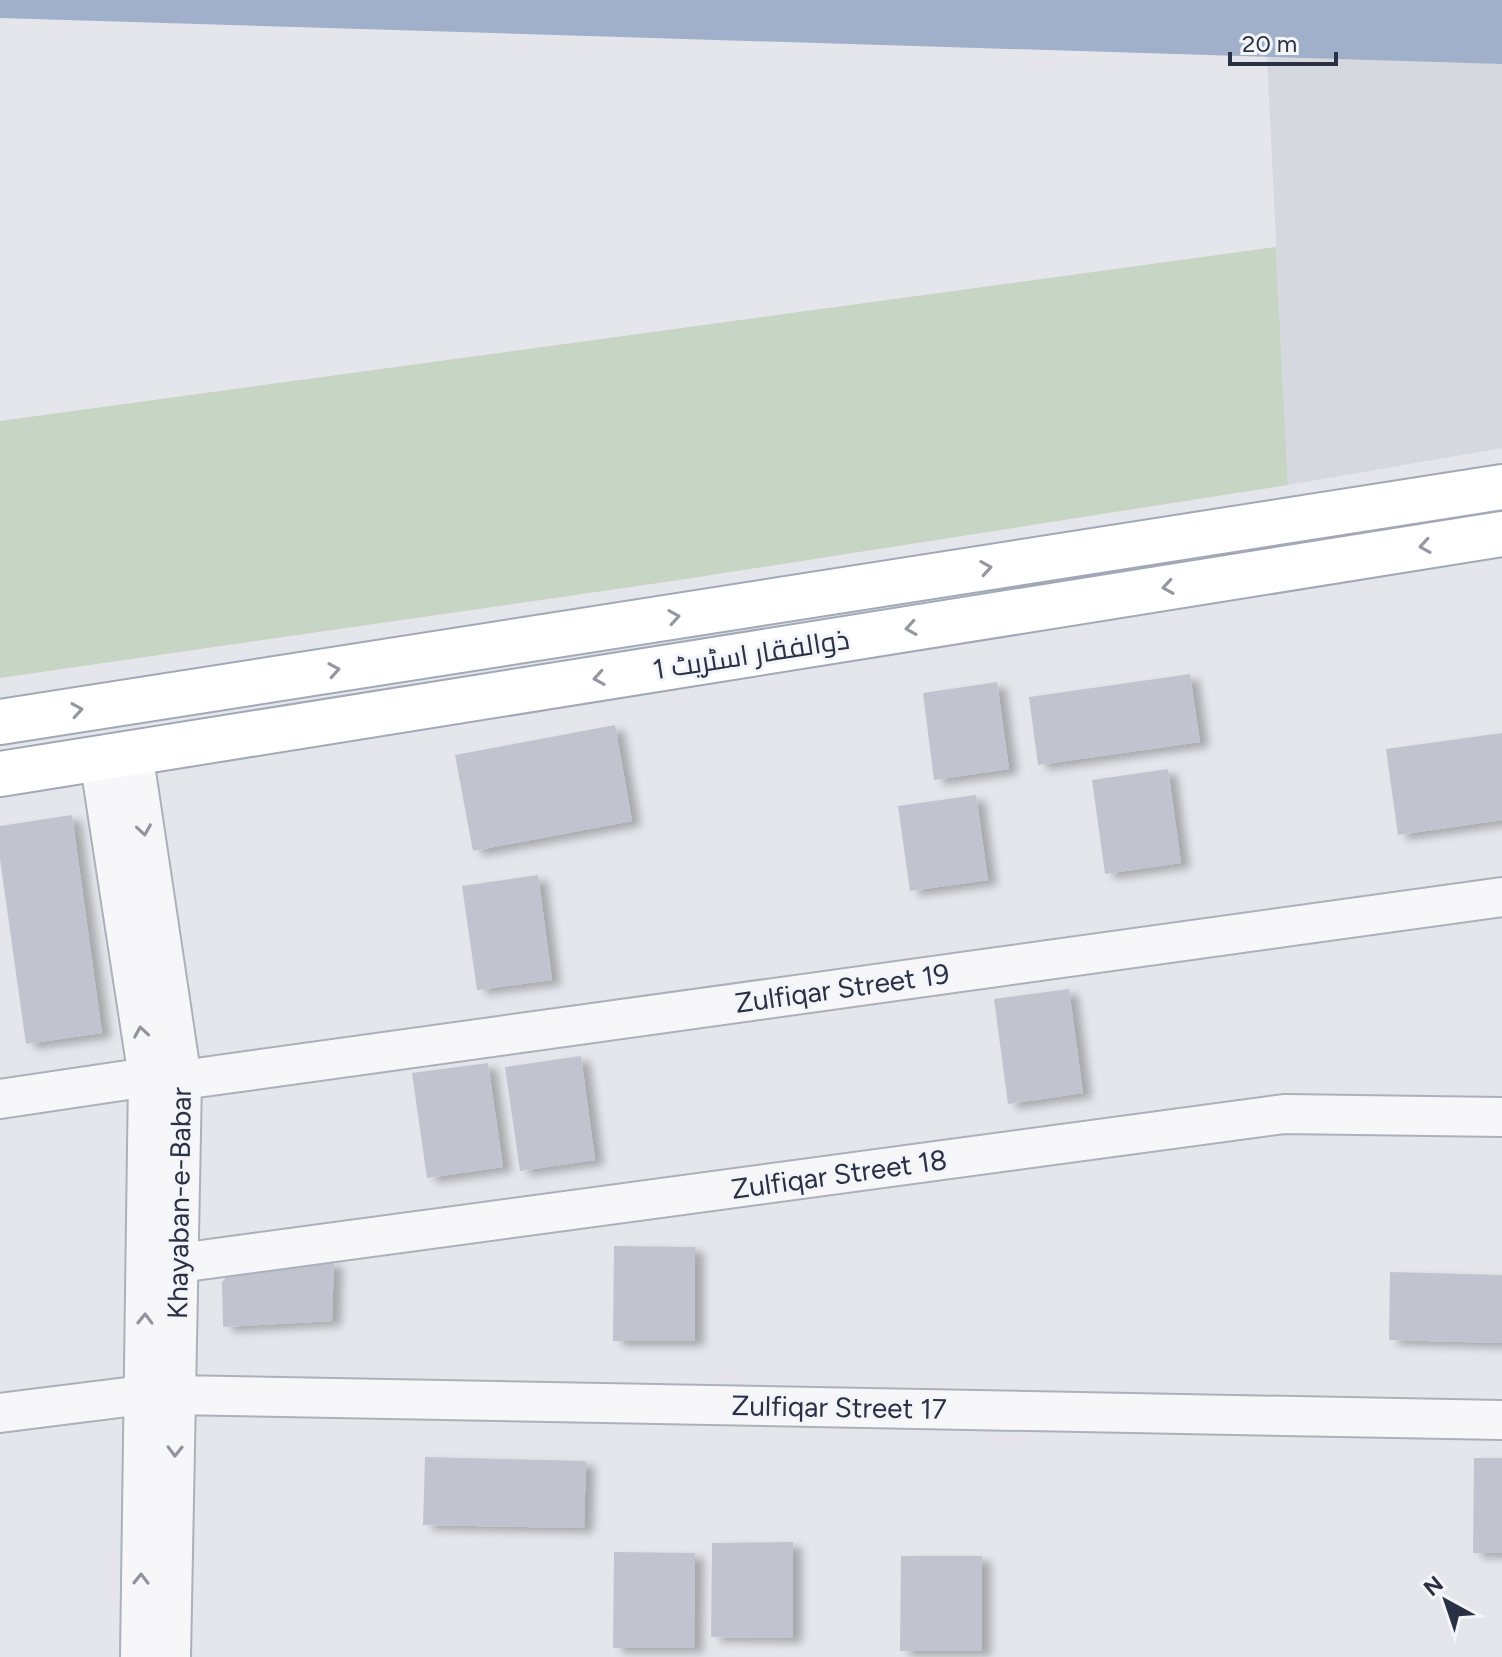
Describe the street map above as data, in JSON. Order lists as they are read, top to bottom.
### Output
{
  "streets": {
    "main road": ["ذوالفقار اسٹریٹ 1"],
    "street": [
      "Zulfiqar Street 19",
      "Zulfiqar Street 18",
      "Khayaban-e-Babar",
      "Zulfiqar Street 17"
    ]
  },
  "crossings": [
    ["ذوالفقار اسٹریٹ 1", "Khayaban-e-Babar"],
    ["Zulfiqar Street 19", "Khayaban-e-Babar"],
    ["Zulfiqar Street 18", "Khayaban-e-Babar"],
    ["Khayaban-e-Babar", "Zulfiqar Street 17"]
  ],
  "scale_bar": "20 m",
  "north": "top left"
}
